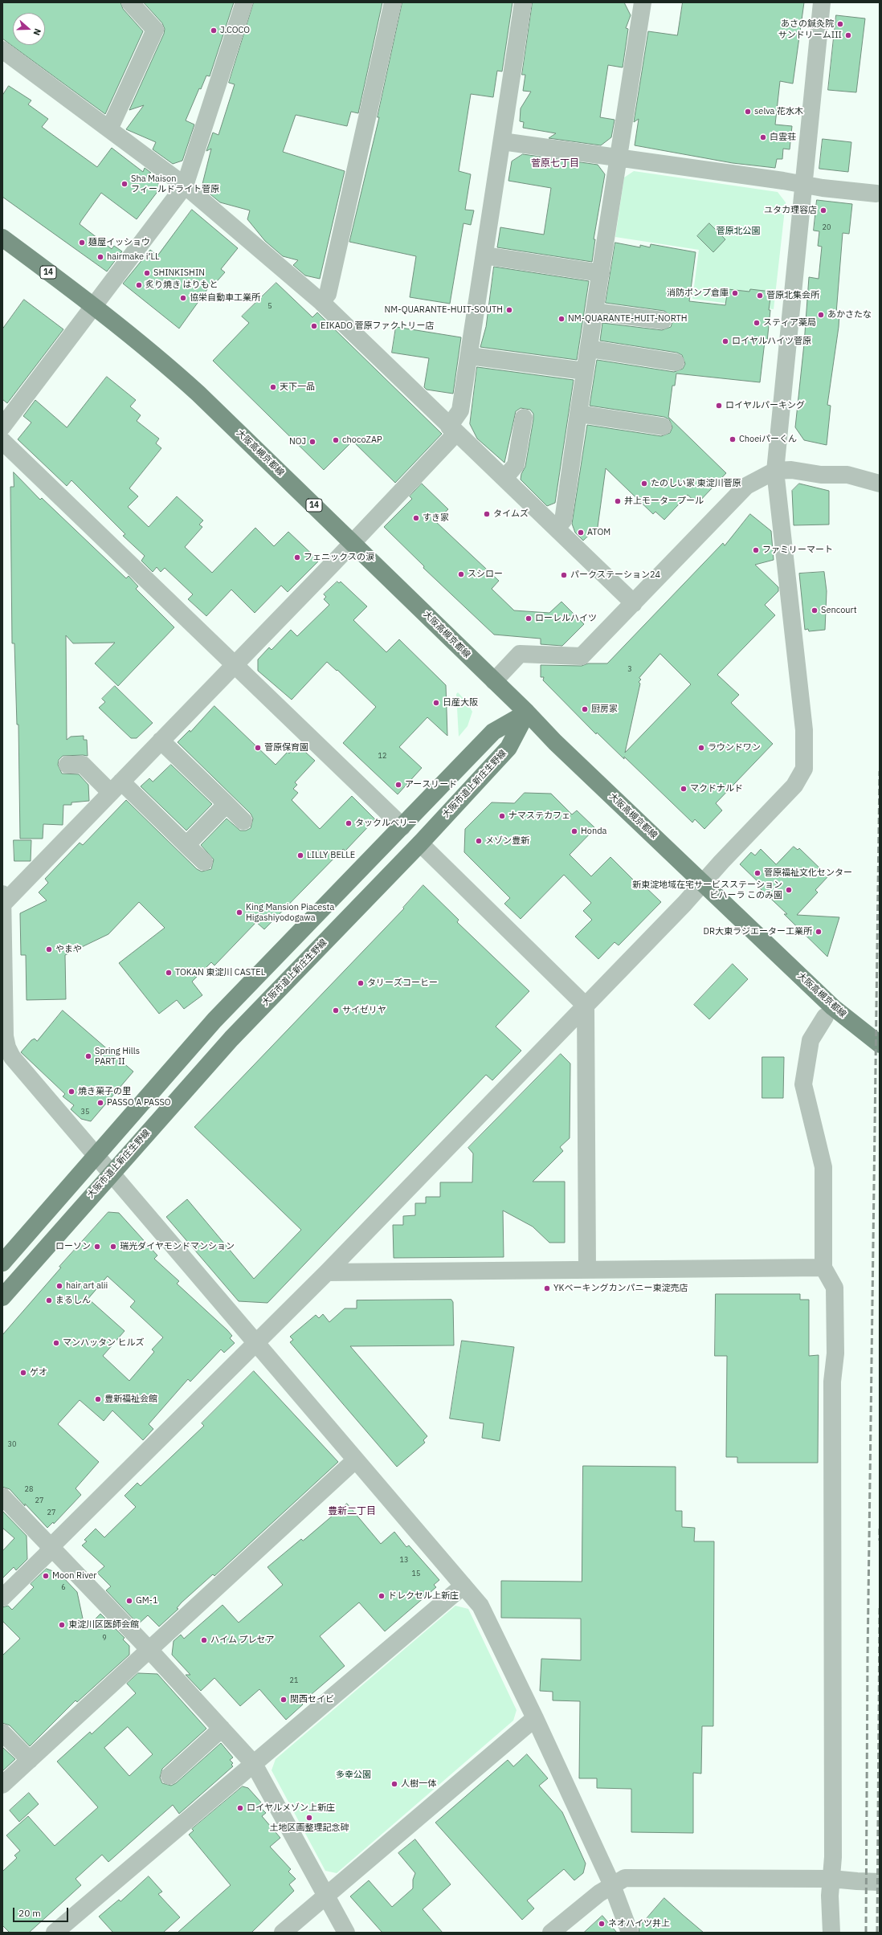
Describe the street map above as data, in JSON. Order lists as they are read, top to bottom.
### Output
{
  "streets": {
    "main road": ["14", "大阪高槻京都線", "大阪市道上新庄生野線"]
  },
  "crossings": [
    ["大阪高槻京都線", "大阪市道上新庄生野線"]
  ],
  "districts": ["菅原七丁目", "豊新二丁目"],
  "parks": ["菅原北公園", "多幸公園"],
  "places": [
    "あさの鍼灸院",
    "J.COCO",
    "サンドリームIII",
    "selva 花水木",
    "白雲荘",
    "Sha Maison フィールドライト菅原",
    "ユタカ理容店",
    "麺屋イッショウ",
    "hairmake i’LL",
    "SHINKISHIN",
    "炙り焼き はりもと",
    "消防ポンプ倉庫",
    "菅原北集会所",
    "協栄自動車工業所",
    "NM-QUARANTE-HUIT-SOUTH",
    "あかさたな",
    "NM-QUARANTE-HUIT-NORTH",
    "スティア薬局",
    "EIKADO 菅原ファクトリー店",
    "ロイヤルハイツ菅原",
    "天下一品",
    "ロイヤルパーキング",
    "Choeiパーくん",
    "chocoZAP",
    "NOJ",
    "たのしい家 東淀川菅原",
    "井上モータープール",
    "タイムズ",
    "すき家",
    "ATOM",
    "ファミリーマート",
    "フェニックスの涙",
    "スシロー",
    "パークステーション24",
    "Sencourt",
    "ローレルハイツ",
    "日産大阪",
    "厨房家",
    "菅原保育園",
    "ラウンドワン",
    "アースリード",
    "マクドナルド",
    "ナマステカフェ",
    "タックルベリー",
    "Honda",
    "メゾン豊新",
    "LILLY BELLE",
    "菅原福祉文化センター",
    "新東淀地域在宅サービスステーション ビハーラ このみ園",
    "King Mansion Piacesta Higashiyodogawa",
    "DR大東ラジエーター工業所",
    "やまや",
    "TOKAN 東淀川 CASTEL",
    "タリーズコーヒー",
    "サイゼリヤ",
    "Spring Hills PART II",
    "焼き菓子の里",
    "PASSO A PASSO",
    "ローソン",
    "瑞光ダイヤモンドマンション",
    "hair art alii",
    "YKベーキングカンパニー東淀売店",
    "まるしん",
    "マンハッタン ヒルズ",
    "ゲオ",
    "豊新福祉会館",
    "Moon River",
    "ドレクセル上新庄",
    "GM-1",
    "東淀川区医師会館",
    "ハイム プレセア",
    "関西セイビ",
    "人樹一体",
    "ロイヤルメゾン上新庄",
    "土地区画整理記念碑",
    "ネオハイツ井上"
  ],
  "house_numbers": [
    "20",
    "5",
    "3",
    "12",
    "35",
    "30",
    "28",
    "27",
    "27",
    "13",
    "15",
    "6",
    "9",
    "21"
  ],
  "scale_bar": "20 m",
  "north": "right"
}
